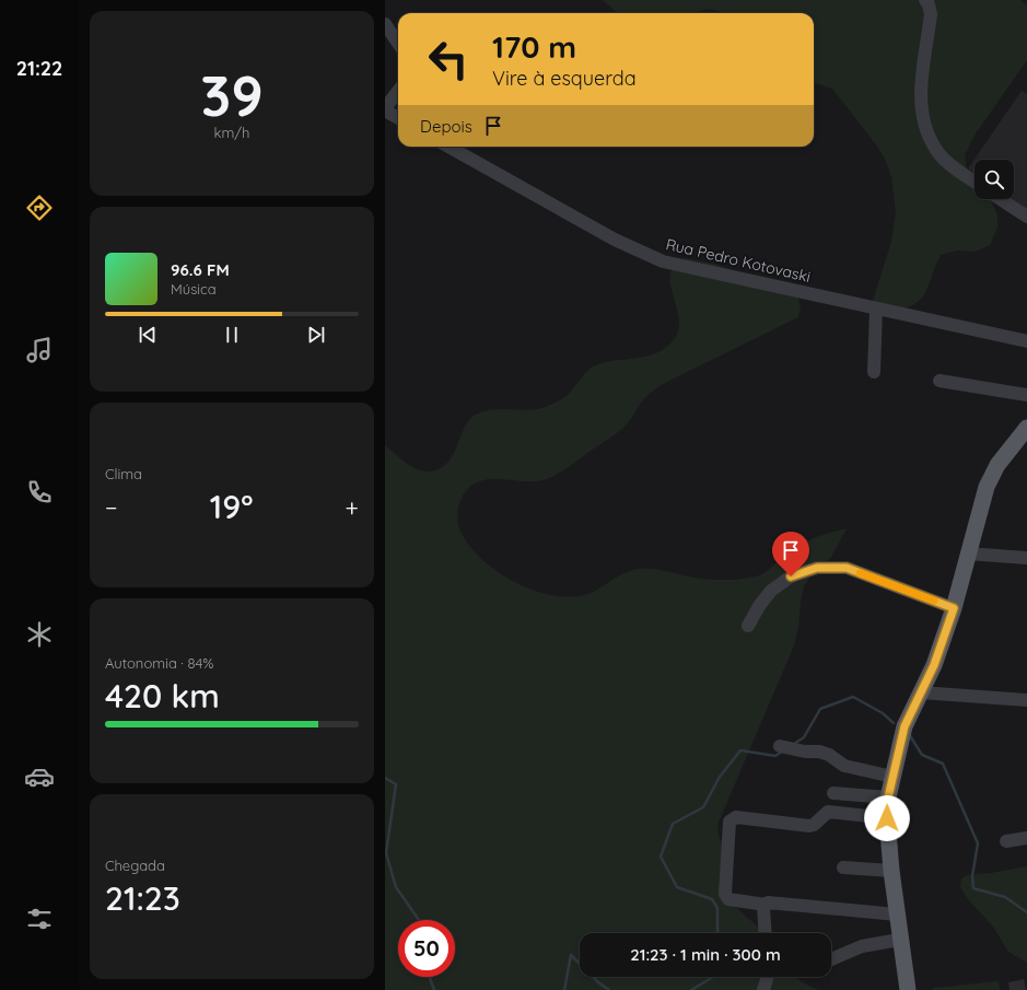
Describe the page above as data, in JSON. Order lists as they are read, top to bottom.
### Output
{
  "streets": {
    "street": ["Rua Pedro Kotovaski"]
  },
  "page": {
    "tabs": "21:22",
    "tile": [
      ["39", "km/h"],
      "Clima",
      ["Autonomia · 84%", "420 km"],
      ["Chegada", "21:23"]
    ],
    "turn": ["170 m", "Vire à esquerda"],
    "then": "Depois",
    "song": ["96.6 FM", "Música"],
    "heat": ["−", "19°", "+"],
    "limit": "50",
    "trip": "21:23 · 1 min · 300 m"
  }
}
